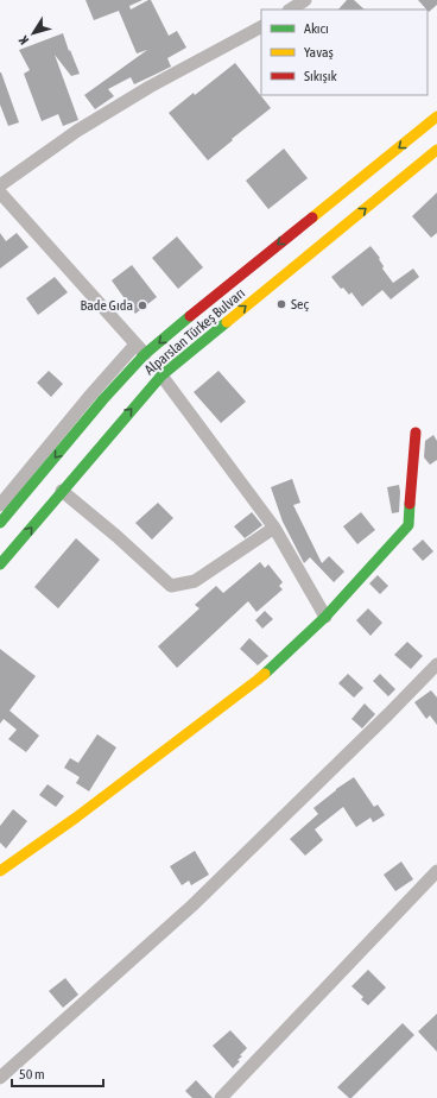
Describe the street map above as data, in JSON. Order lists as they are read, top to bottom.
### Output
{
  "streets": {
    "main road": ["Alparslan Türkeş Bulvarı"]
  },
  "places": ["Seç", "Bade Gıda"],
  "legend": ["Akıcı", "Yavaş", "Sıkışık"],
  "scale_bar": "50 m",
  "north": "bottom left"
}
